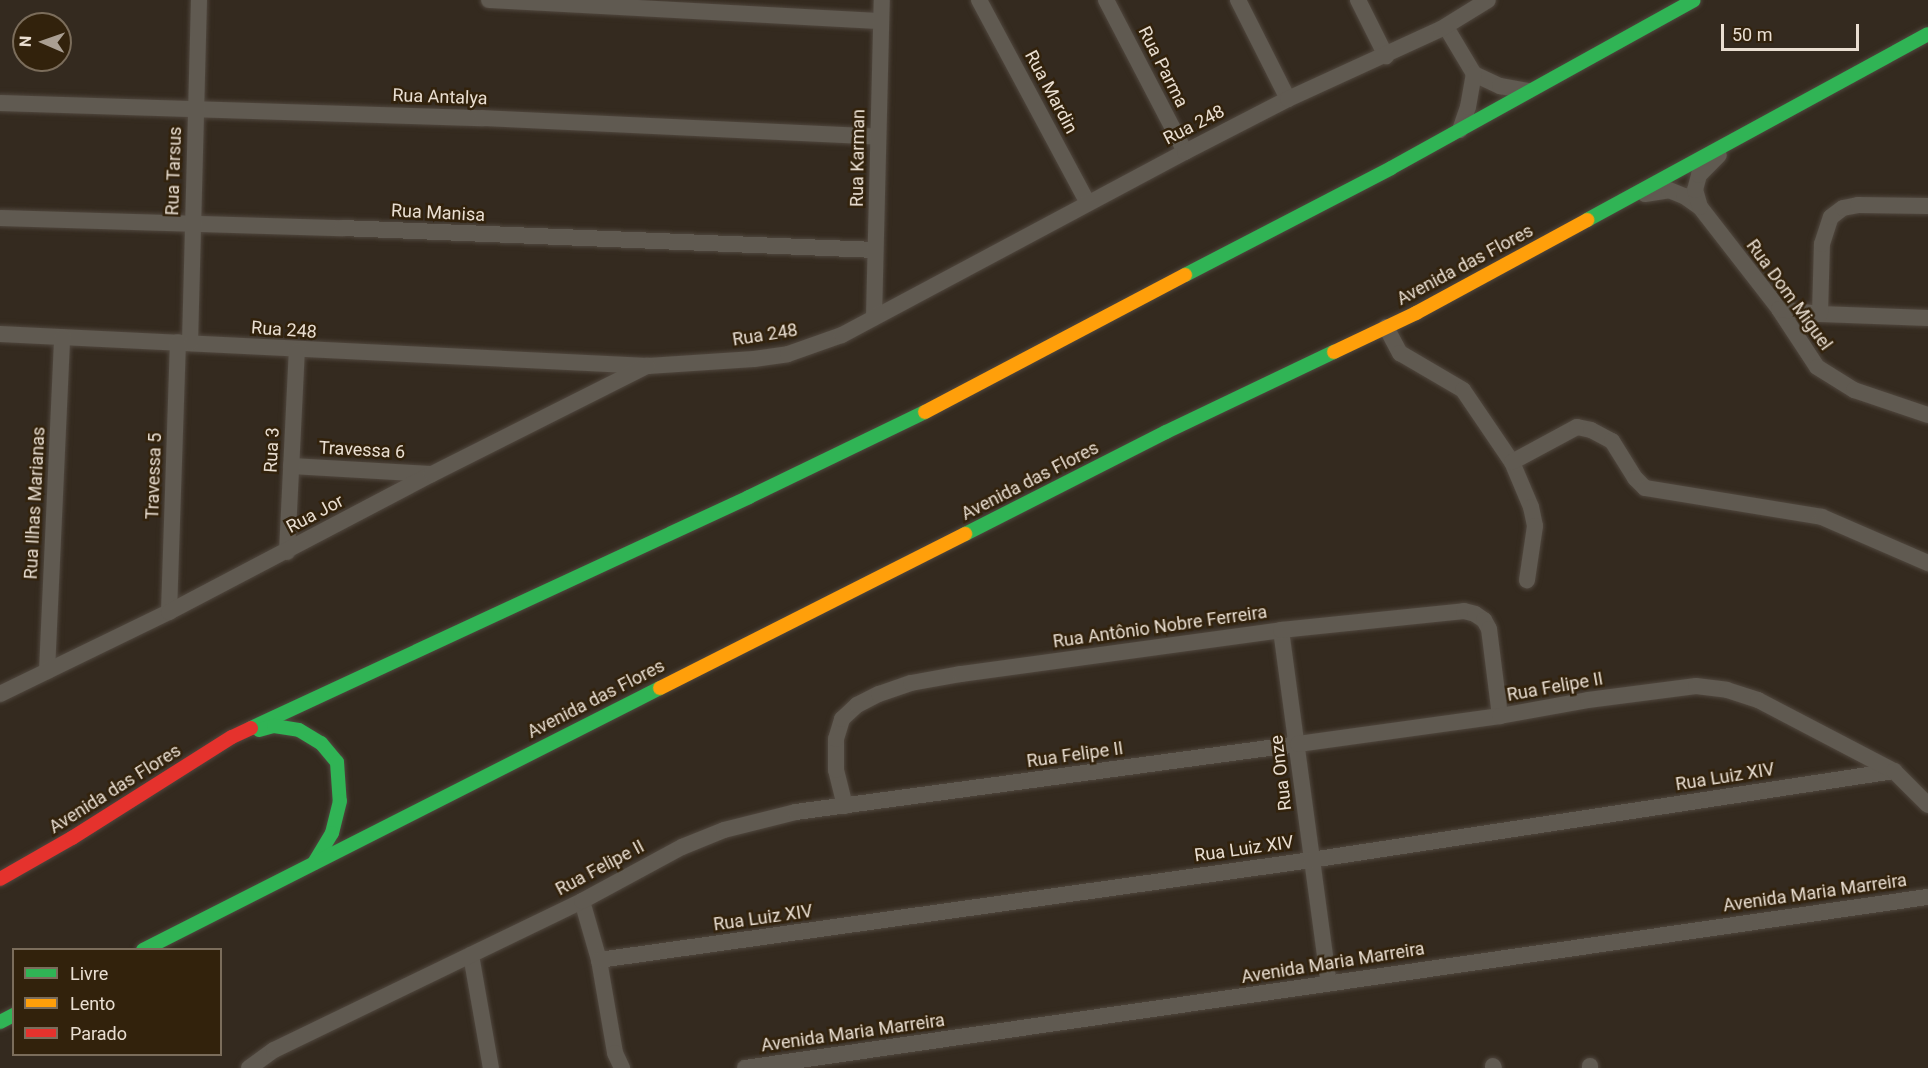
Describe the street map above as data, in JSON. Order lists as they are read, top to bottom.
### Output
{
  "streets": {
    "main road": ["Avenida das Flores"],
    "street": [
      "Rua Parma",
      "Rua Mardin",
      "Rua Antalya",
      "Rua 248",
      "Rua Karman",
      "Rua Tarsus",
      "Rua Manisa",
      "Rua Dom Miguel",
      "Rua 3",
      "Travessa 6",
      "Travessa 5",
      "Rua Ilhas Marianas",
      "Rua Jor",
      "Rua Antônio Nobre Ferreira",
      "Rua Felipe II",
      "Rua Onze",
      "Rua Luiz XIV",
      "Avenida Maria Marreira"
    ]
  },
  "crossings": [
    ["Rua Parma", "Rua 248"],
    ["Rua Mardin", "Rua 248"],
    ["Rua Antalya", "Rua Karman"],
    ["Rua Antalya", "Rua Tarsus"],
    ["Rua 248", "Rua Karman"],
    ["Rua 248", "Rua Tarsus"],
    ["Rua 248", "Rua 3"],
    ["Rua 248", "Travessa 5"],
    ["Rua 248", "Rua Ilhas Marianas"],
    ["Rua 248", "Rua Jor"],
    ["Rua Karman", "Rua Manisa"],
    ["Rua Tarsus", "Rua Manisa"],
    ["Rua Tarsus", "Travessa 5"],
    ["Avenida das Flores", "Rua Dom Miguel"],
    ["Rua 3", "Travessa 6"],
    ["Rua 3", "Rua Jor"],
    ["Travessa 6", "Rua Jor"],
    ["Travessa 5", "Rua Jor"],
    ["Rua Ilhas Marianas", "Rua Jor"],
    ["Rua Antônio Nobre Ferreira", "Rua Felipe II"],
    ["Rua Antônio Nobre Ferreira", "Rua Onze"],
    ["Rua Felipe II", "Rua Onze"],
    ["Rua Felipe II", "Rua Luiz XIV"],
    ["Rua Onze", "Rua Luiz XIV"],
    ["Rua Onze", "Avenida Maria Marreira"]
  ],
  "legend": ["Livre", "Lento", "Parado"],
  "scale_bar": "50 m",
  "north": "left"
}
